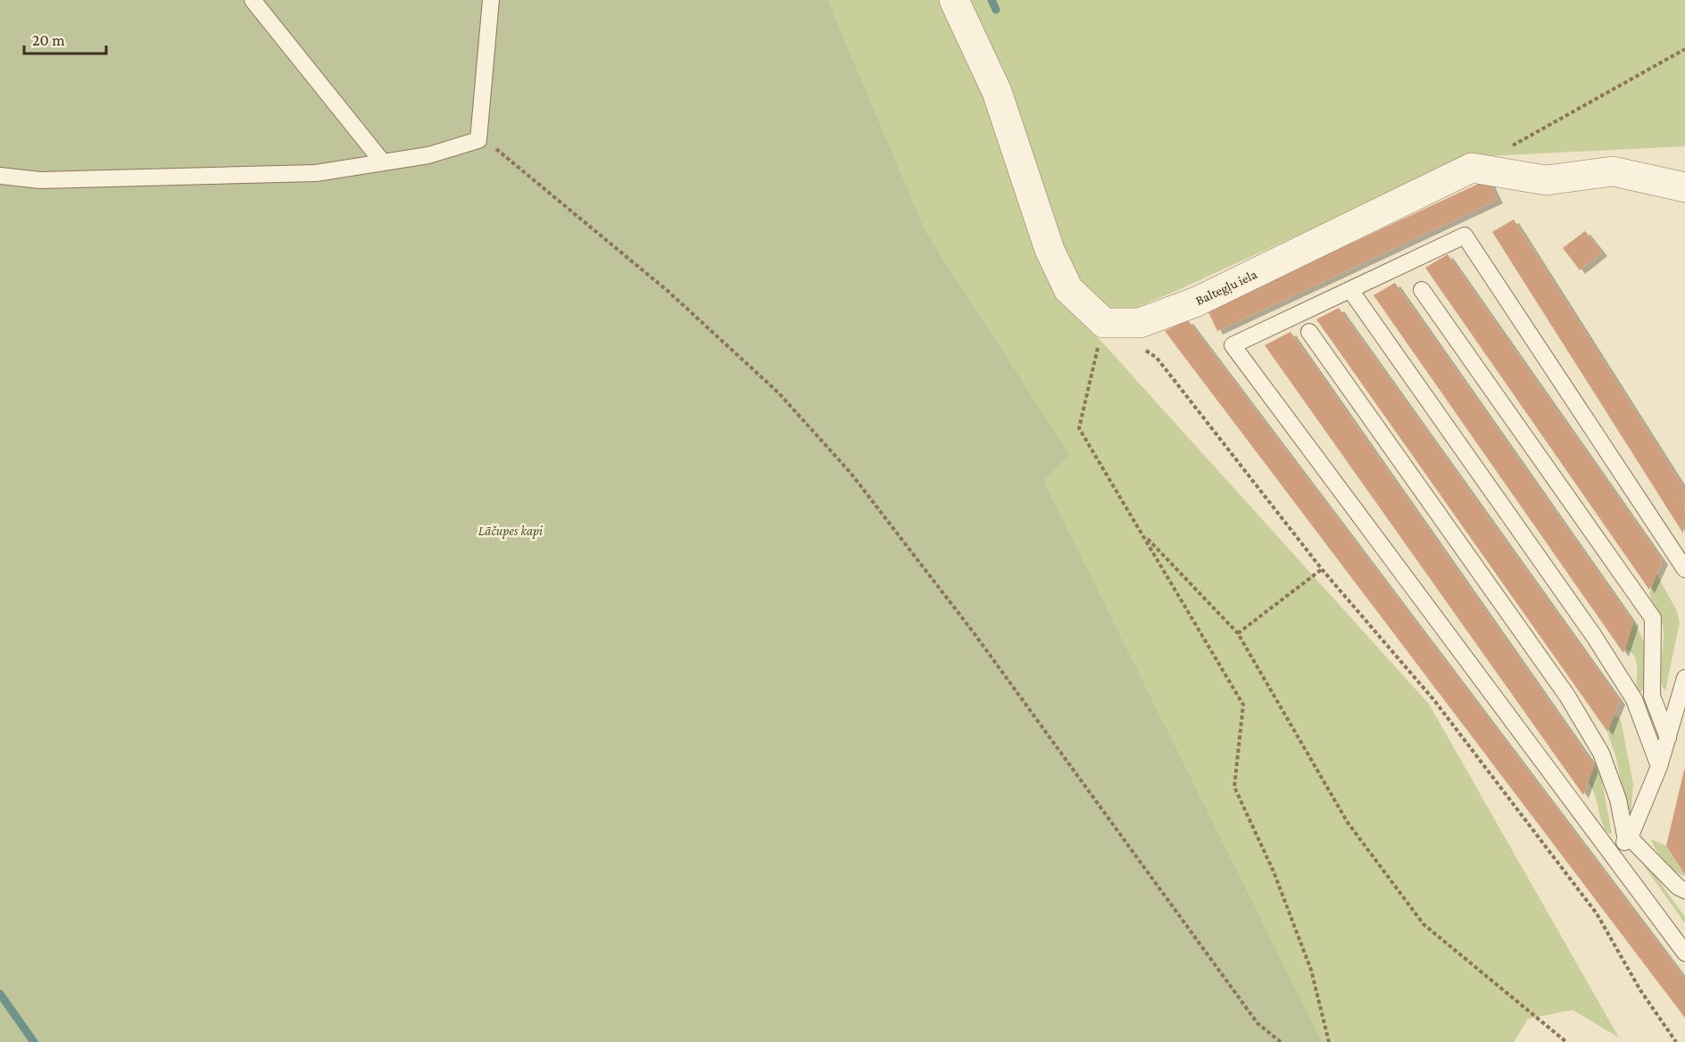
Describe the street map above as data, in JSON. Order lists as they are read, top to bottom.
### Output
{
  "streets": {
    "street": ["Baltegļu iela"]
  },
  "parks": ["Lāčupes kapi"],
  "scale_bar": "20 m"
}
